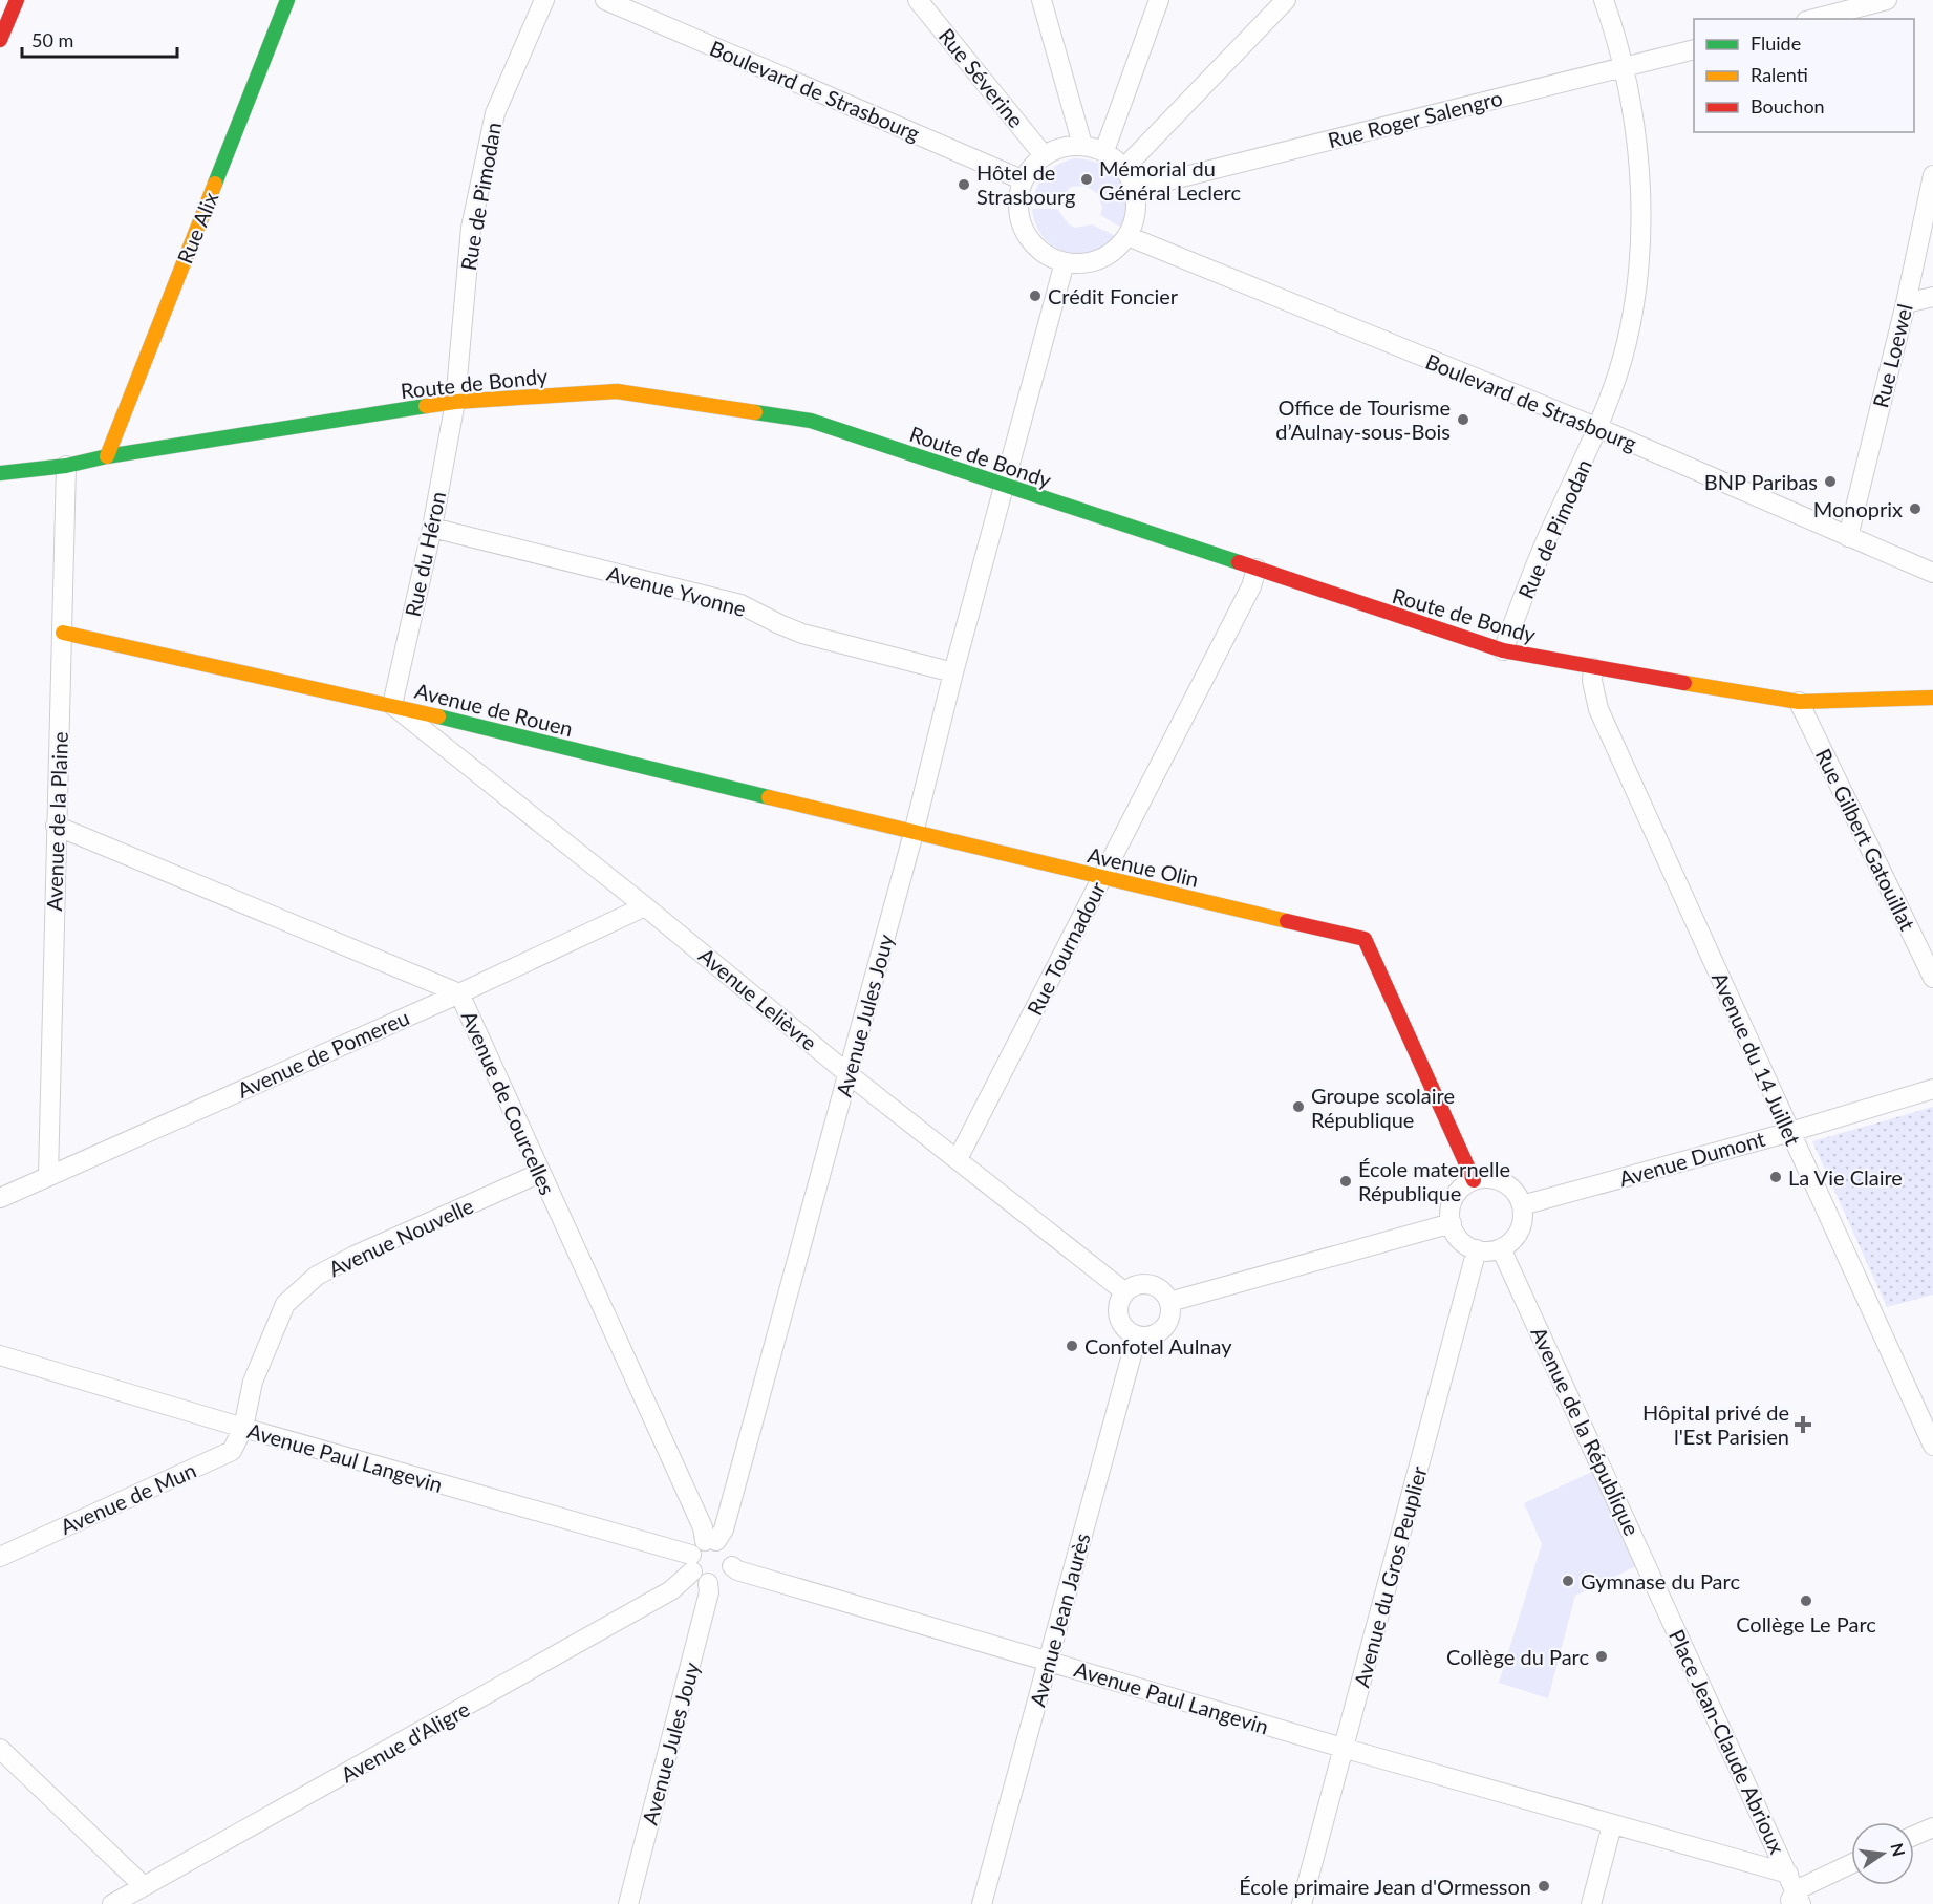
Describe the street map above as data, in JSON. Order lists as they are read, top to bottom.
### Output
{
  "streets": {
    "street": [
      "Rue Séverine",
      "Boulevard de Strasbourg",
      "Rue Roger Salengro",
      "Rue de Pimodan",
      "Rue Alix",
      "Rue Loewel",
      "Route de Bondy",
      "Rue du Héron",
      "Avenue Yvonne",
      "Avenue de Rouen",
      "Avenue de la Plaine",
      "Rue Gilbert Gatouillat",
      "Avenue Olin",
      "Rue Tournadour",
      "Avenue Lelièvre",
      "Avenue Jules Jouy",
      "Avenue de Pomereu",
      "Avenue du 14 Juillet",
      "Avenue de Courcelles",
      "Avenue Dumont",
      "Avenue Nouvelle",
      "Avenue de la République",
      "Avenue Paul Langevin",
      "Avenue de Mun",
      "Avenue du Gros Peuplier",
      "Avenue Jean Jaurès",
      "Avenue d'Aligre",
      "Place Jean-Claude Abrioux"
    ]
  },
  "crossings": [
    ["Rue Séverine", "Boulevard de Strasbourg"],
    ["Rue Séverine", "Rue Roger Salengro"],
    ["Rue Séverine", "Avenue Jules Jouy"],
    ["Boulevard de Strasbourg", "Rue Roger Salengro"],
    ["Boulevard de Strasbourg", "Rue de Pimodan"],
    ["Boulevard de Strasbourg", "Rue Loewel"],
    ["Boulevard de Strasbourg", "Avenue Jules Jouy"],
    ["Rue Roger Salengro", "Rue de Pimodan"],
    ["Rue Roger Salengro", "Avenue Jules Jouy"],
    ["Rue de Pimodan", "Route de Bondy"],
    ["Rue de Pimodan", "Rue du Héron"],
    ["Rue Alix", "Route de Bondy"],
    ["Route de Bondy", "Rue du Héron"],
    ["Route de Bondy", "Avenue de la Plaine"],
    ["Route de Bondy", "Rue Gilbert Gatouillat"],
    ["Route de Bondy", "Rue Tournadour"],
    ["Route de Bondy", "Avenue Jules Jouy"],
    ["Route de Bondy", "Avenue du 14 Juillet"],
    ["Rue du Héron", "Avenue Yvonne"],
    ["Rue du Héron", "Avenue de Rouen"],
    ["Rue du Héron", "Avenue Lelièvre"],
    ["Avenue Yvonne", "Avenue Jules Jouy"],
    ["Avenue de Rouen", "Avenue de la Plaine"],
    ["Avenue de Rouen", "Avenue Olin"],
    ["Avenue de Rouen", "Avenue Lelièvre"],
    ["Avenue de Rouen", "Avenue Jules Jouy"],
    ["Avenue de la Plaine", "Avenue de Pomereu"],
    ["Avenue de la Plaine", "Avenue de Courcelles"],
    ["Avenue Olin", "Rue Tournadour"],
    ["Avenue Olin", "Avenue Jules Jouy"],
    ["Avenue Olin", "Avenue Dumont"],
    ["Avenue Olin", "Avenue de la République"],
    ["Avenue Olin", "Avenue du Gros Peuplier"],
    ["Rue Tournadour", "Avenue Lelièvre"],
    ["Avenue Lelièvre", "Avenue Jules Jouy"],
    ["Avenue Lelièvre", "Avenue de Pomereu"],
    ["Avenue Lelièvre", "Avenue Jean Jaurès"],
    ["Avenue Jules Jouy", "Avenue de Courcelles"],
    ["Avenue Jules Jouy", "Avenue Paul Langevin"],
    ["Avenue Jules Jouy", "Avenue d'Aligre"],
    ["Avenue de Pomereu", "Avenue de Courcelles"],
    ["Avenue du 14 Juillet", "Avenue Dumont"],
    ["Avenue de Courcelles", "Avenue Nouvelle"],
    ["Avenue de Courcelles", "Avenue Paul Langevin"],
    ["Avenue de Courcelles", "Avenue d'Aligre"],
    ["Avenue Dumont", "Avenue de la République"],
    ["Avenue Dumont", "Avenue du Gros Peuplier"],
    ["Avenue Nouvelle", "Avenue Paul Langevin"],
    ["Avenue Nouvelle", "Avenue de Mun"],
    ["Avenue de la République", "Avenue du Gros Peuplier"],
    ["Avenue de la République", "Place Jean-Claude Abrioux"],
    ["Avenue Paul Langevin", "Avenue de Mun"],
    ["Avenue Paul Langevin", "Avenue du Gros Peuplier"],
    ["Avenue Paul Langevin", "Avenue Jean Jaurès"],
    ["Avenue Paul Langevin", "Avenue d'Aligre"],
    ["Avenue Paul Langevin", "Place Jean-Claude Abrioux"]
  ],
  "places": {
    "other": [
      "Mémorial du Général Leclerc",
      "Hôtel de Strasbourg",
      "Crédit Foncier",
      "Office de Tourisme d’Aulnay-sous-Bois",
      "BNP Paribas",
      "Monoprix",
      "Groupe scolaire République",
      "La Vie Claire",
      "École maternelle République",
      "Confotel Aulnay",
      "Gymnase du Parc",
      "Collège Le Parc",
      "Collège du Parc",
      "École primaire Jean d'Ormesson"
    ],
    "health": ["Hôpital privé de l'Est Parisien"]
  },
  "legend": ["Fluide", "Ralenti", "Bouchon"],
  "scale_bar": "50 m",
  "north": "right"
}
